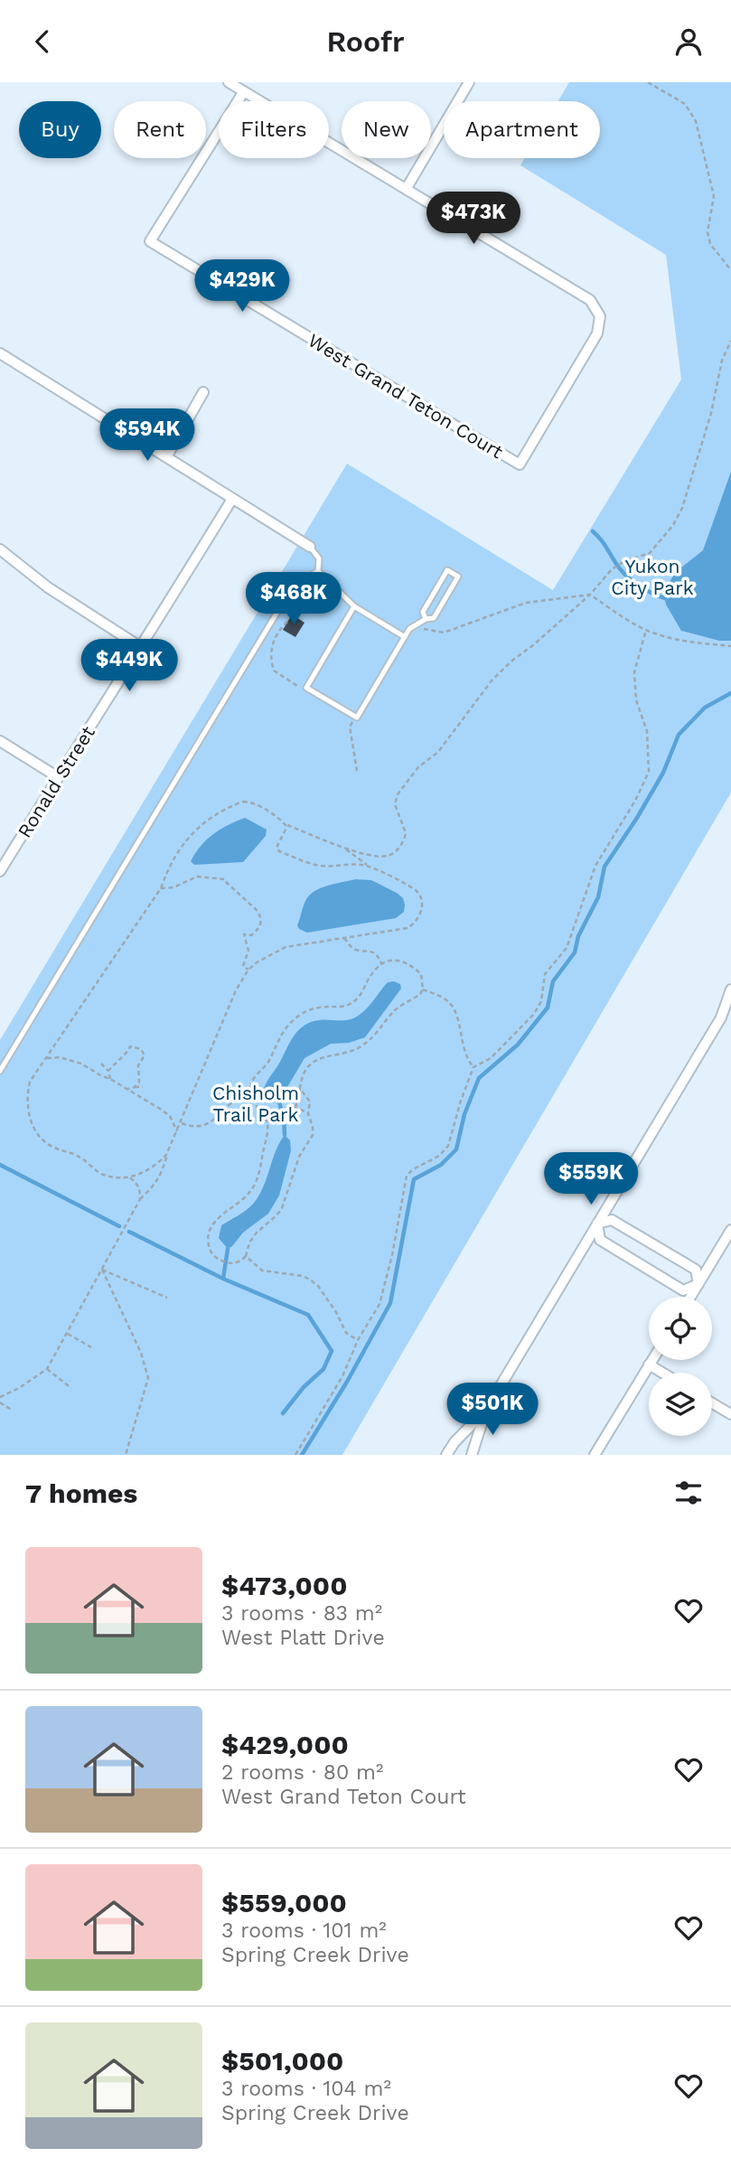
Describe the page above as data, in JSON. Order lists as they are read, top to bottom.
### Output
{
  "streets": {
    "street": ["West Grand Teton Court", "Ronald Street"]
  },
  "parks": ["Yukon City Park", "Chisholm Trail Park"],
  "page": {
    "header": "Roofr",
    "chip": [
      "Buy",
      "Rent",
      "Filters",
      "New",
      "Apartment"
    ],
    "price": [
      "$473K",
      "$429K",
      "$594K",
      "$468K",
      "$449K",
      "$559K",
      "$501K"
    ],
    "heading": "7 homes",
    "list": [
      {
        "name": "$473,000",
        "note": "3 rooms · 83 m² · West Platt Drive"
      },
      {
        "name": "$429,000",
        "note": "2 rooms · 80 m² · West Grand Teton Court"
      },
      {
        "name": "$559,000",
        "note": "3 rooms · 101 m² · Spring Creek Drive"
      },
      {
        "name": "$501,000",
        "note": "3 rooms · 104 m² · Spring Creek Drive"
      }
    ]
  }
}
